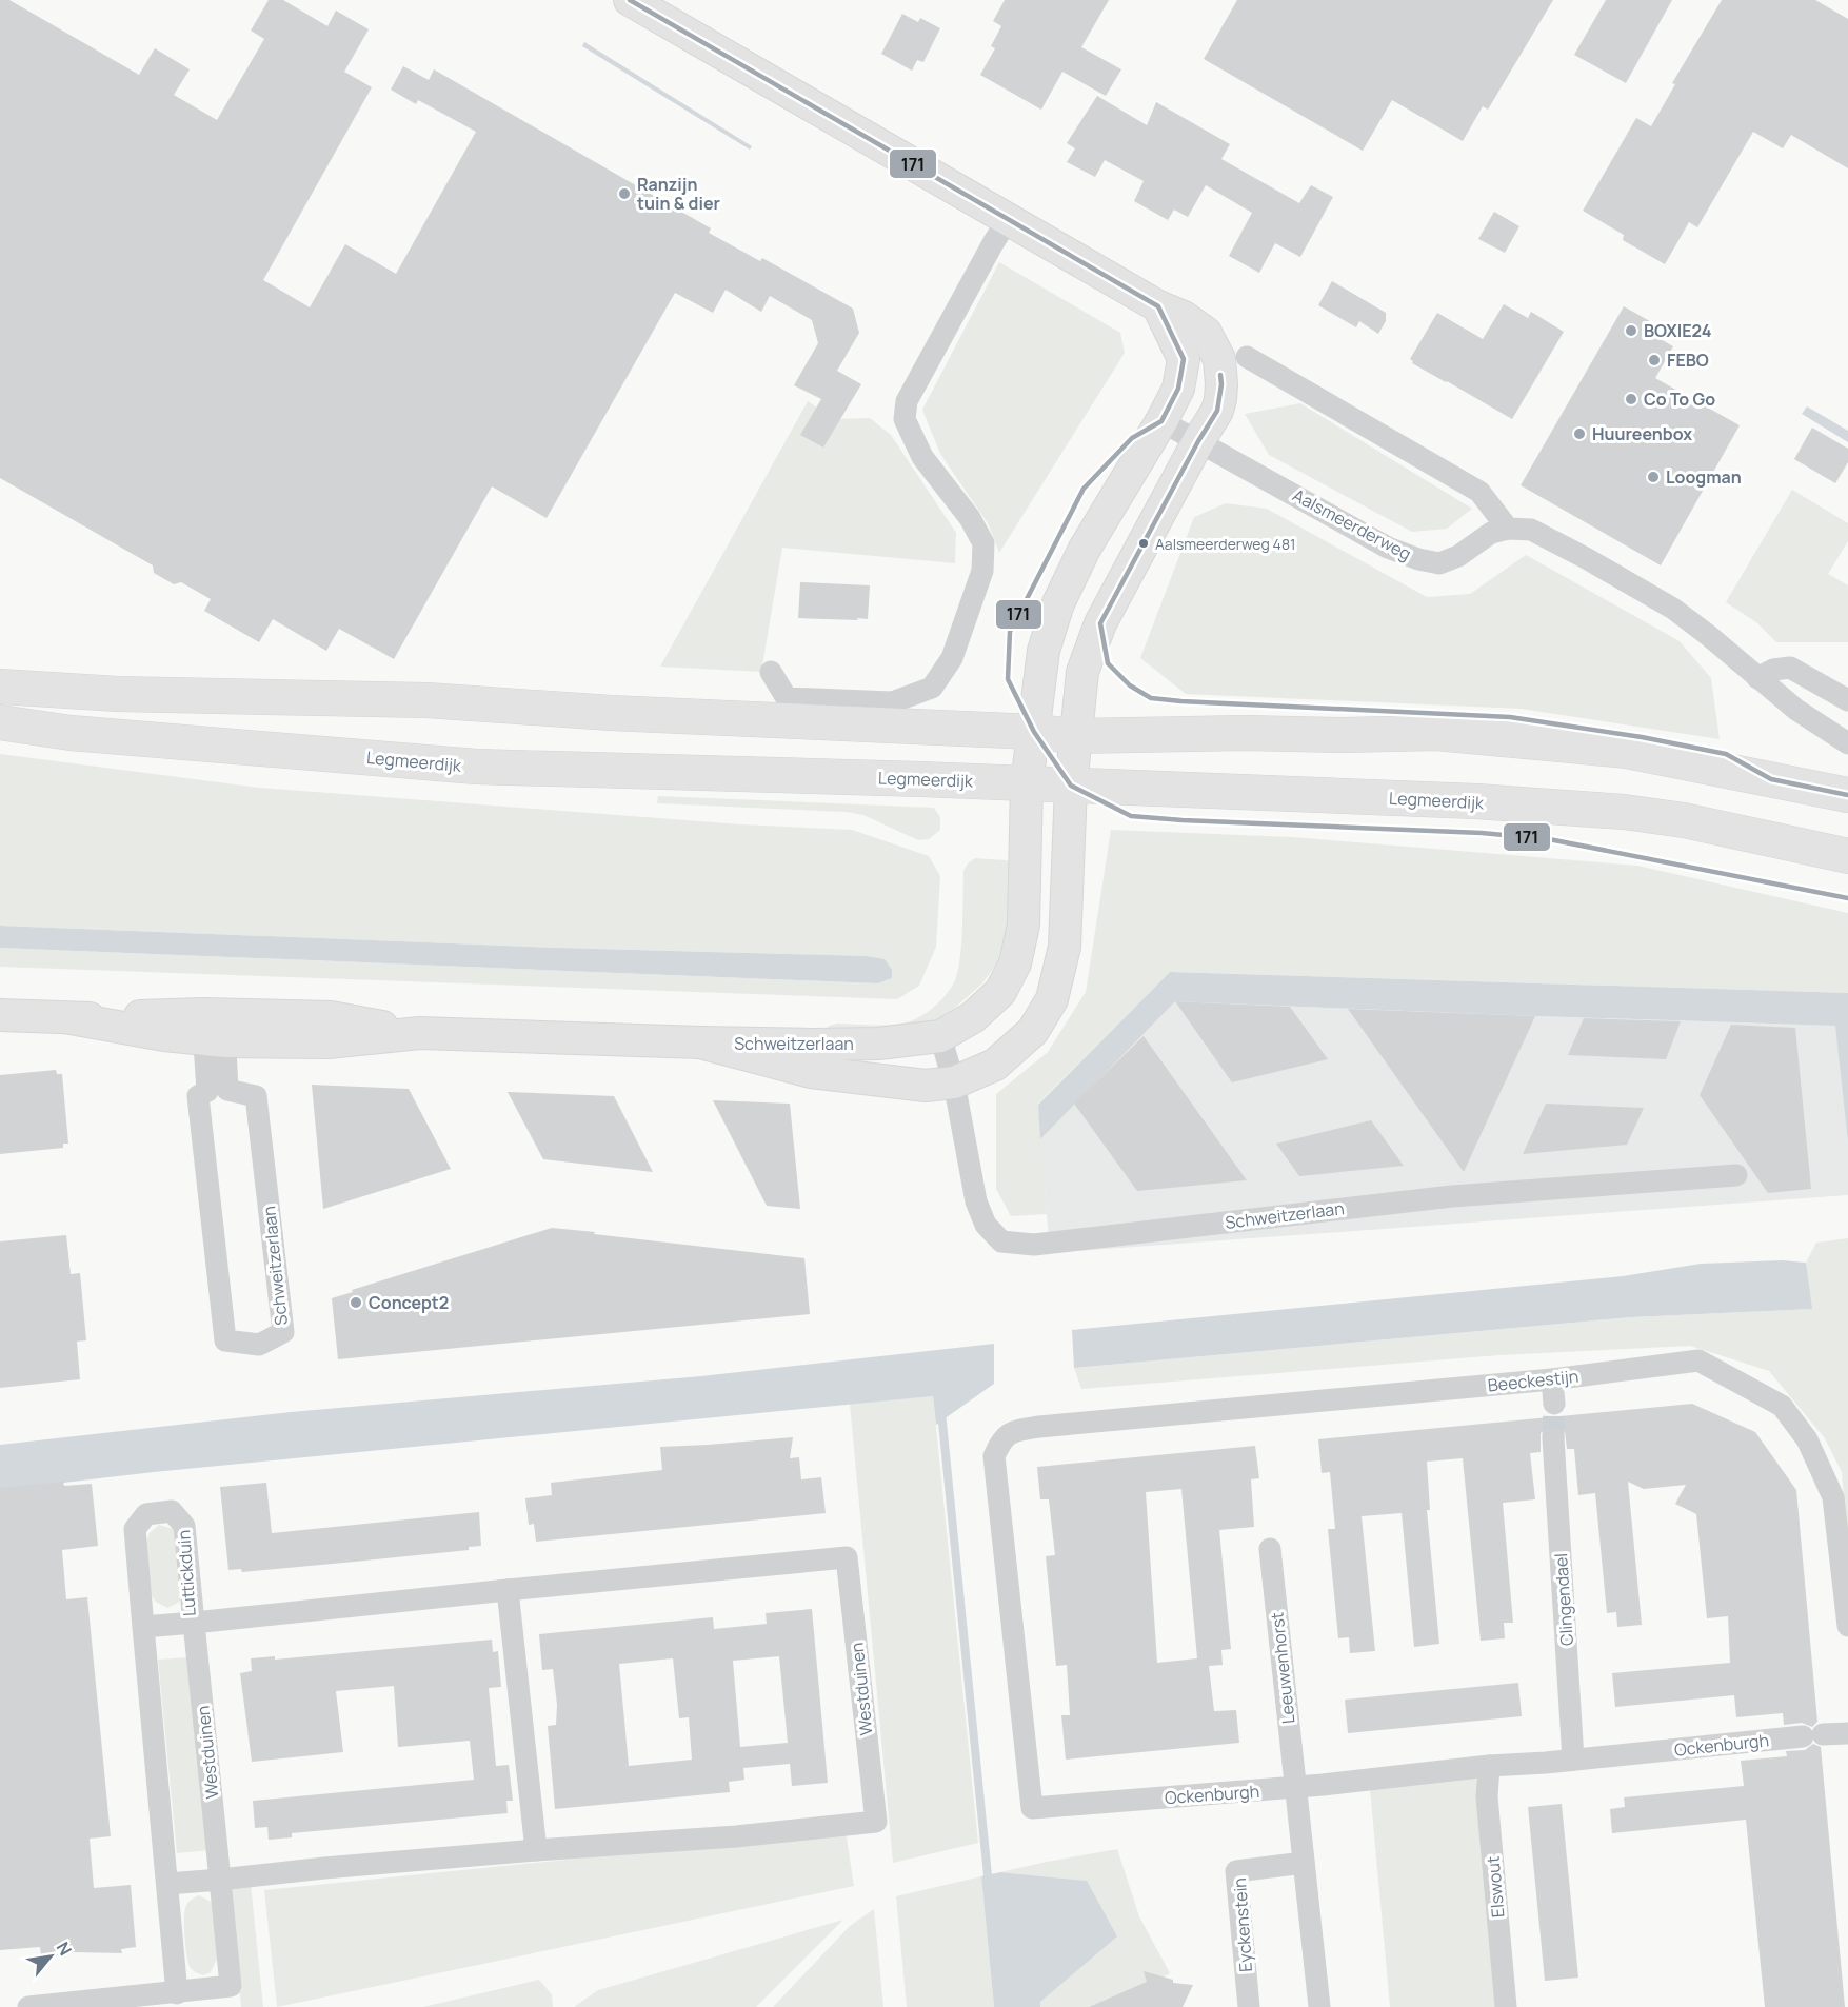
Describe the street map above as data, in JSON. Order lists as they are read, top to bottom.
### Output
{
  "streets": {
    "main road": ["Legmeerdijk"],
    "street": [
      "Aalsmeerderweg",
      "Schweitzerlaan",
      "Beeckestijn",
      "Luttickduin",
      "Clingendael",
      "Leeuwenhorst",
      "Westduinen",
      "Ockenburgh",
      "Elswout",
      "Eyckenstein"
    ]
  },
  "crossings": [
    ["Legmeerdijk", "Schweitzerlaan"],
    ["Beeckestijn", "Ockenburgh"],
    ["Luttickduin", "Westduinen"],
    ["Clingendael", "Ockenburgh"],
    ["Leeuwenhorst", "Ockenburgh"],
    ["Ockenburgh", "Elswout"]
  ],
  "places": [
    "Ranzijn tuin & dier",
    "BOXIE24",
    "FEBO",
    "Co To Go",
    "Huureenbox",
    "Loogman",
    "Aalsmeerderweg 481",
    "Concept2"
  ],
  "lines": ["transit line 171"],
  "north": "top right"
}
